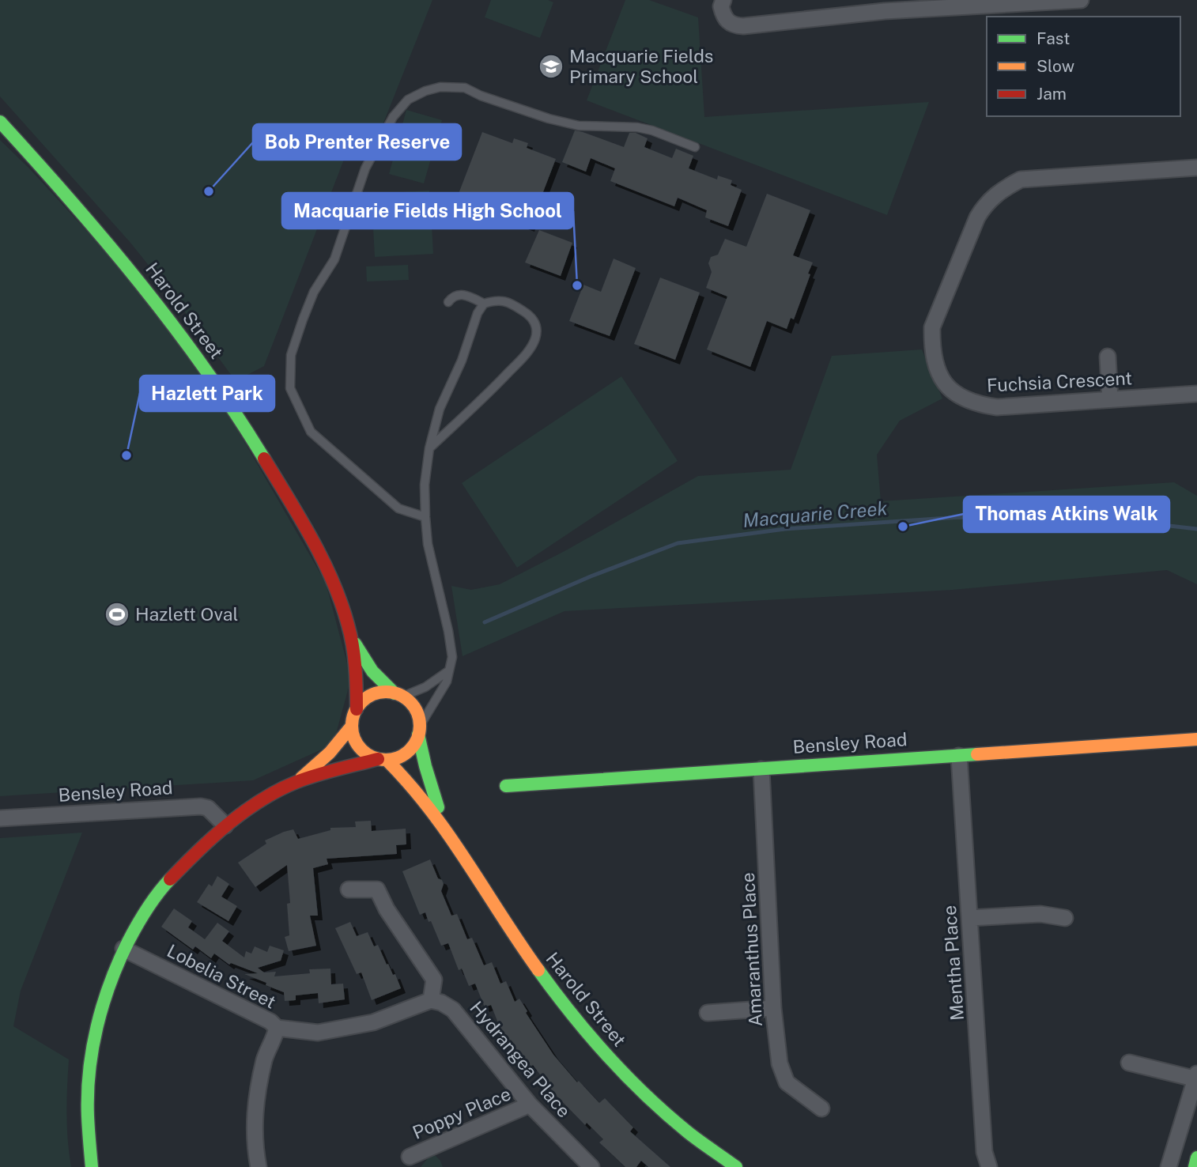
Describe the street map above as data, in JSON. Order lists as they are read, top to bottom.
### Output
{
  "streets": {
    "main road": ["Harold Street", "Bensley Road"],
    "street": [
      "Fuchsia Crescent",
      "Amaranthus Place",
      "Mentha Place",
      "Lobelia Street",
      "Hydrangea Place",
      "Poppy Place"
    ]
  },
  "crossings": [
    ["Bensley Road", "Amaranthus Place"],
    ["Bensley Road", "Mentha Place"],
    ["Lobelia Street", "Hydrangea Place"],
    ["Hydrangea Place", "Poppy Place"]
  ],
  "water": ["Macquarie Creek"],
  "places": {
    "school or university": ["Macquarie Fields Primary School"],
    "other": [
      "Bob Prenter Reserve",
      "Macquarie Fields High School",
      "Hazlett Park",
      "Thomas Atkins Walk"
    ],
    "sports": ["Hazlett Oval"]
  },
  "legend": ["Fast", "Slow", "Jam"]
}
